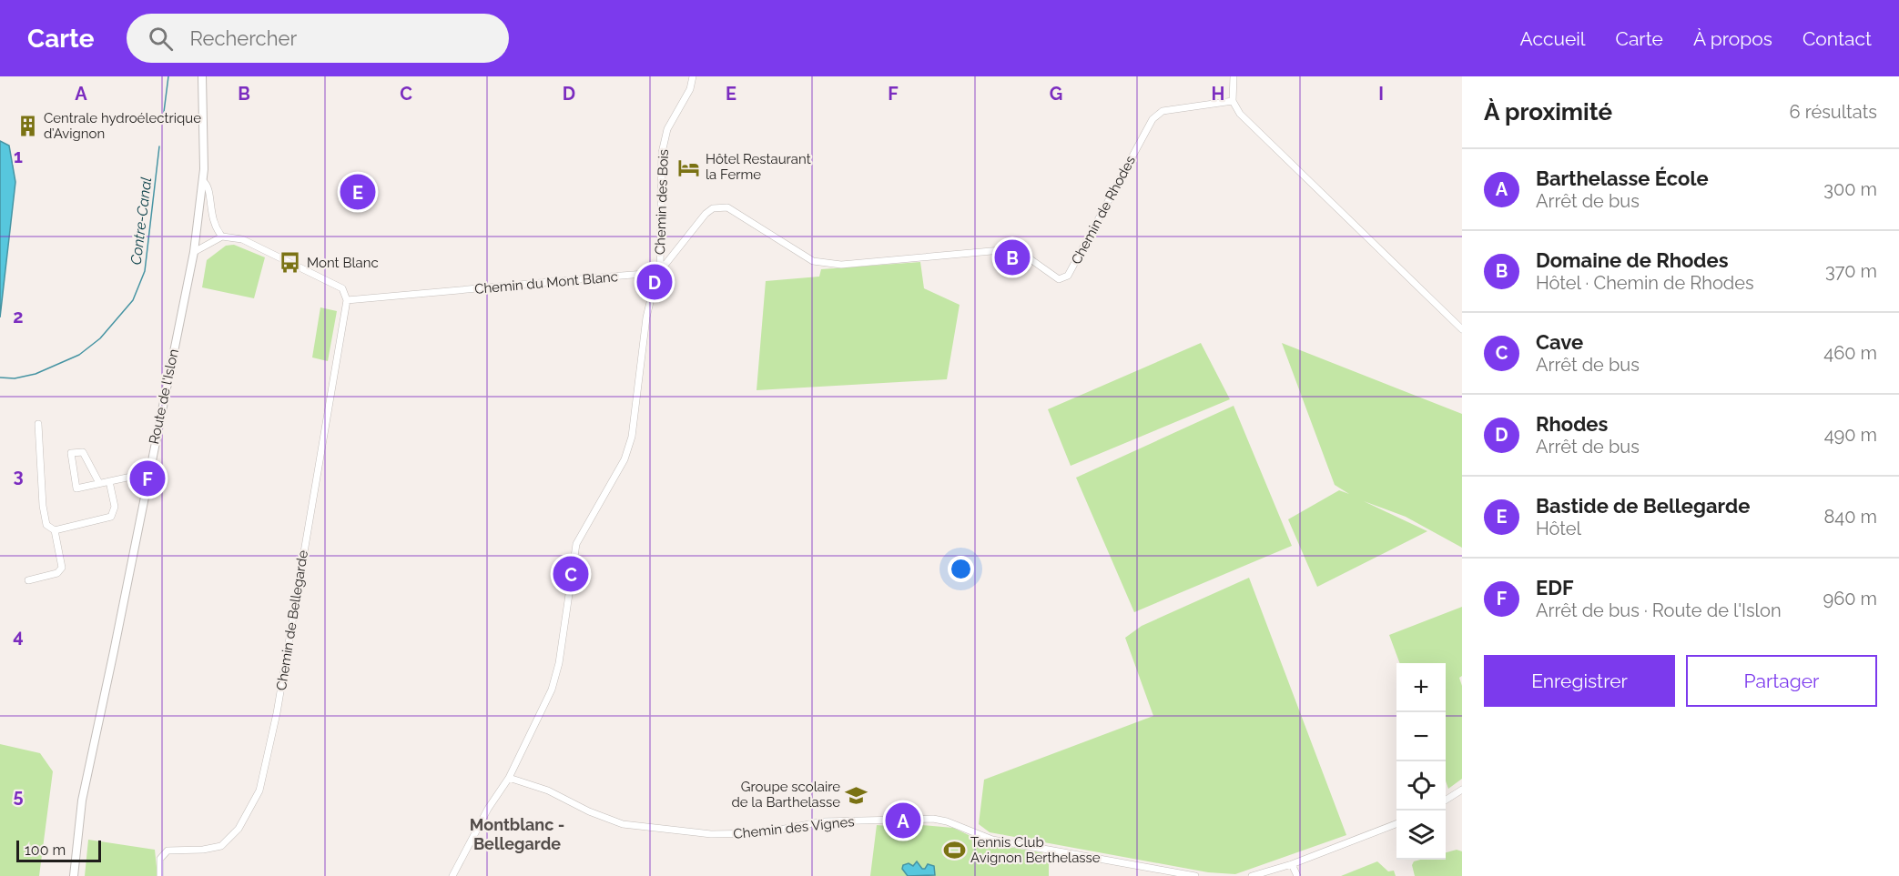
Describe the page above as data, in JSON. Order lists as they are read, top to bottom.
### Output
{
  "streets": {
    "street": [
      "Chemin des Bois",
      "Chemin de Rhodes",
      "Chemin du Mont Blanc",
      "Route de l'Islon",
      "Chemin de Bellegarde",
      "Chemin des Vignes"
    ]
  },
  "crossings": [
    ["Chemin des Bois", "Chemin de Rhodes"],
    ["Chemin de Rhodes", "Chemin du Mont Blanc"],
    ["Chemin du Mont Blanc", "Chemin de Bellegarde"]
  ],
  "districts": ["Montblanc - Bellegarde"],
  "water": ["Contre-Canal"],
  "places": {
    "building": ["Centrale hydroélectrique d’Avignon"],
    "hotel": ["Hôtel Restaurant la Ferme"],
    "bus stop": ["Mont Blanc"],
    "school or university": ["Groupe scolaire de la Barthelasse"],
    "sports": ["Tennis Club Avignon Berthelasse"]
  },
  "scale_bar": "100 m",
  "page": {
    "header": "Carte",
    "search": "Rechercher",
    "nav": [
      "Accueil",
      "Carte",
      "À propos",
      "Contact"
    ],
    "heading": ["À proximité", "6 résultats"],
    "list": [
      {
        "mark": "A",
        "name": "Barthelasse École",
        "note": "Arrêt de bus",
        "value": "300 m"
      },
      {
        "mark": "B",
        "name": "Domaine de Rhodes",
        "note": "Hôtel · Chemin de Rhodes",
        "value": "370 m"
      },
      {
        "mark": "C",
        "name": "Cave",
        "note": "Arrêt de bus",
        "value": "460 m"
      },
      {
        "mark": "D",
        "name": "Rhodes",
        "note": "Arrêt de bus",
        "value": "490 m"
      },
      {
        "mark": "E",
        "name": "Bastide de Bellegarde",
        "note": "Hôtel",
        "value": "840 m"
      },
      {
        "mark": "F",
        "name": "EDF",
        "note": "Arrêt de bus · Route de l'Islon",
        "value": "960 m"
      }
    ],
    "pins": [
      "E",
      "B",
      "D",
      "F",
      "C",
      "A"
    ],
    "buttons": ["Enregistrer", "Partager"],
    "map_buttons": ["+", "−"],
    "scale": "100 m"
  },
  "grid": {
    "columns": [
      "A",
      "B",
      "C",
      "D",
      "E",
      "F",
      "G",
      "H",
      "I"
    ],
    "rows": [
      "1",
      "2",
      "3",
      "4",
      "5"
    ]
  }
}
